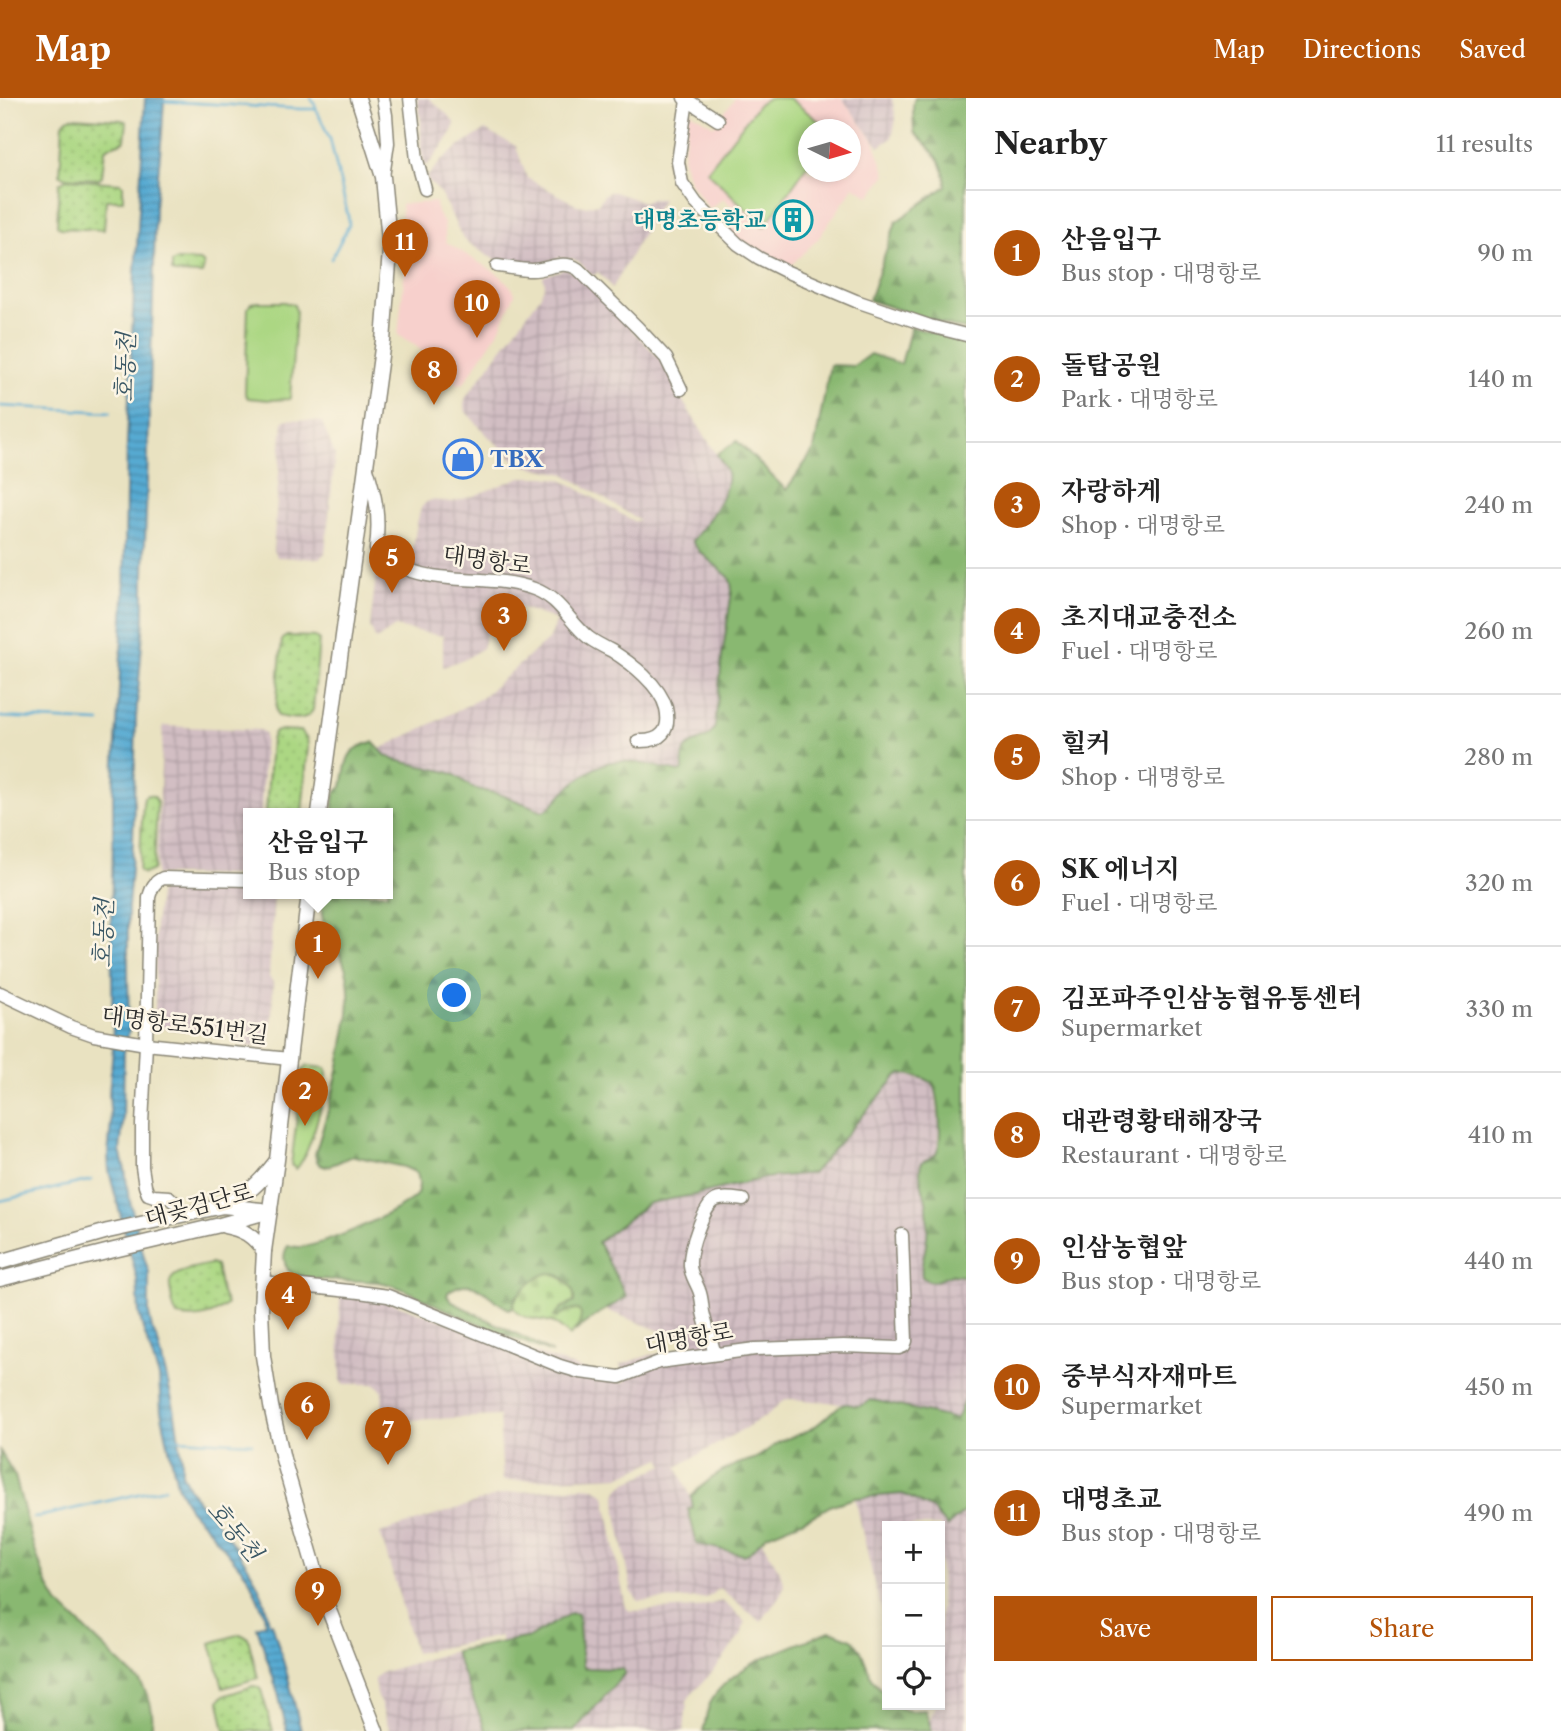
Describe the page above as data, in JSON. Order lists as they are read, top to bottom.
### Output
{
  "streets": {
    "main road": ["대명항로", "대곶검단로"],
    "street": ["대명항로551번길"]
  },
  "water": ["호동천"],
  "places": {
    "building": ["대명초등학교"],
    "shop": ["TBX"]
  },
  "north": "right",
  "page": {
    "header": "Map",
    "nav": ["Map", "Directions", "Saved"],
    "heading": ["Nearby", "11 results"],
    "list": [
      {
        "mark": "1",
        "name": "산음입구",
        "note": "Bus stop · 대명항로",
        "value": "90 m"
      },
      {
        "mark": "2",
        "name": "돌탑공원",
        "note": "Park · 대명항로",
        "value": "140 m"
      },
      {
        "mark": "3",
        "name": "자랑하게",
        "note": "Shop · 대명항로",
        "value": "240 m"
      },
      {
        "mark": "4",
        "name": "초지대교충전소",
        "note": "Fuel · 대명항로",
        "value": "260 m"
      },
      {
        "mark": "5",
        "name": "힐커",
        "note": "Shop · 대명항로",
        "value": "280 m"
      },
      {
        "mark": "6",
        "name": "SK 에너지",
        "note": "Fuel · 대명항로",
        "value": "320 m"
      },
      {
        "mark": "7",
        "name": "김포파주인삼농협유통센터",
        "note": "Supermarket",
        "value": "330 m"
      },
      {
        "mark": "8",
        "name": "대관령황태해장국",
        "note": "Restaurant · 대명항로",
        "value": "410 m"
      },
      {
        "mark": "9",
        "name": "인삼농협앞",
        "note": "Bus stop · 대명항로",
        "value": "440 m"
      },
      {
        "mark": "10",
        "name": "중부식자재마트",
        "note": "Supermarket",
        "value": "450 m"
      },
      {
        "mark": "11",
        "name": "대명초교",
        "note": "Bus stop · 대명항로",
        "value": "490 m"
      }
    ],
    "pins": [
      "11",
      "10",
      "8",
      "5",
      "3",
      "1",
      "2",
      "4",
      "6",
      "7",
      "9"
    ],
    "popup": ["산음입구", "Bus stop"],
    "map_buttons": ["+", "−"],
    "buttons": ["Save", "Share"]
  }
}
